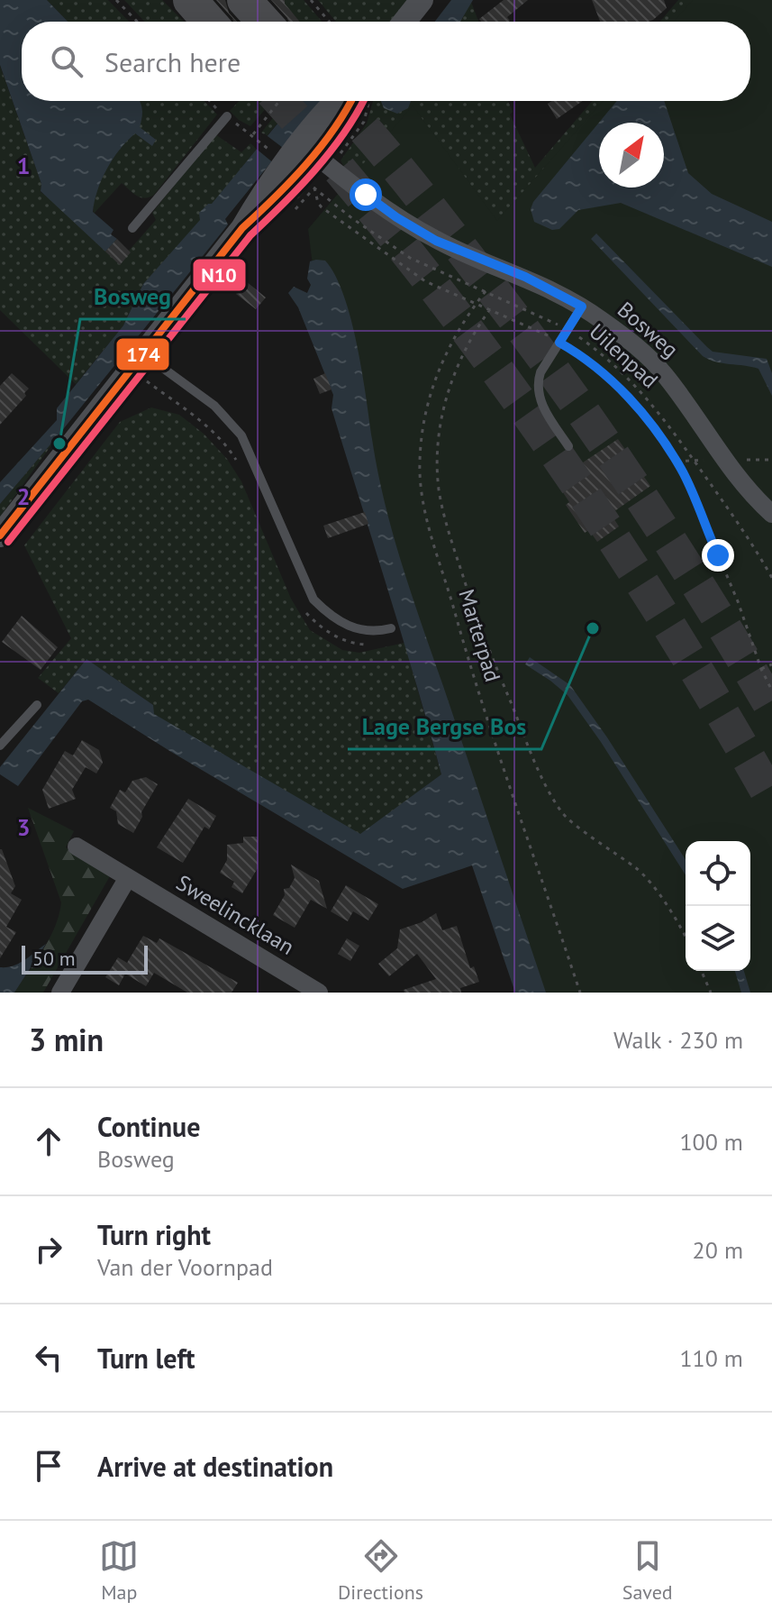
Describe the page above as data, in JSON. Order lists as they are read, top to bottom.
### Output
{
  "streets": {
    "street": ["Bosweg", "Sweelincklaan"],
    "path": ["Uilenpad", "Marterpad"]
  },
  "crossings": [
    ["Uilenpad", "Marterpad"]
  ],
  "places": ["Bosweg", "Lage Bergse Bos"],
  "lines": ["transit line 174", "transit line N10"],
  "scale_bar": "50 m",
  "north": "top right",
  "page": {
    "search": "Search here",
    "scale": "50 m",
    "heading": ["3 min", "Walk · 230 m"],
    "list": [
      ["Continue", "Bosweg", "100 m"],
      ["Turn right", "Van der Voornpad", "20 m"],
      ["Turn left", "110 m"],
      "Arrive at destination"
    ],
    "nav": ["Map", "Directions", "Saved"]
  },
  "grid": {
    "rows": ["1", "2", "3"]
  }
}
